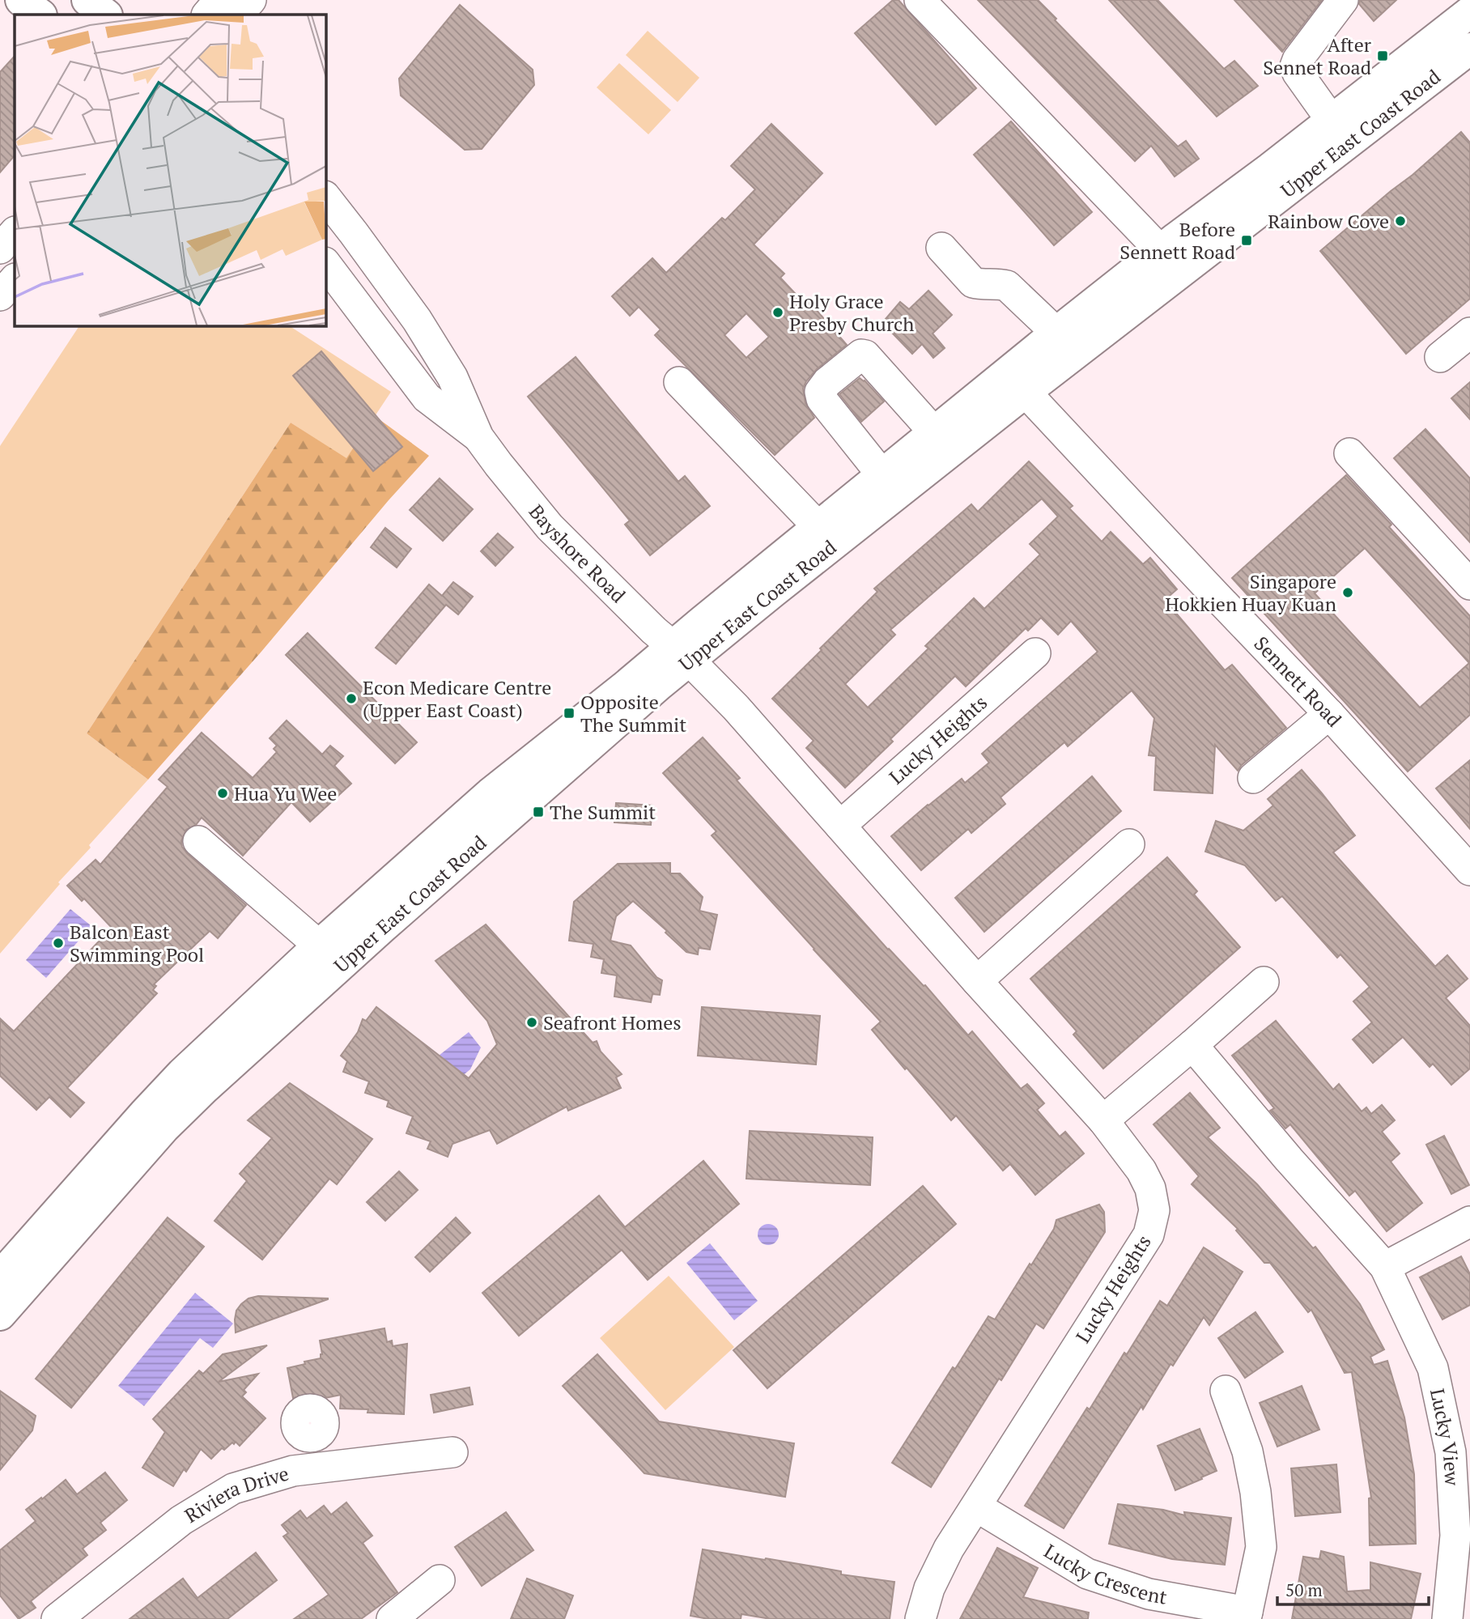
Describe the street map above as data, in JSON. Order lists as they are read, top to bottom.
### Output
{
  "streets": {
    "main road": ["Upper East Coast Road"],
    "street": [
      "Bayshore Road",
      "Sennett Road",
      "Lucky Heights",
      "Lucky View",
      "Riviera Drive",
      "Lucky Crescent"
    ]
  },
  "crossings": [
    ["Upper East Coast Road", "Bayshore Road"],
    ["Upper East Coast Road", "Sennett Road"],
    ["Upper East Coast Road", "Lucky Heights"],
    ["Bayshore Road", "Lucky Heights"],
    ["Lucky Heights", "Lucky Crescent"]
  ],
  "places": {
    "transit": [
      "After Sennet Road",
      "Before Sennett Road",
      "Opposite The Summit",
      "The Summit"
    ],
    "other": [
      "Rainbow Cove",
      "Holy Grace Presby Church",
      "Singapore Hokkien Huay Kuan",
      "Econ Medicare Centre (Upper East Coast)",
      "Hua Yu Wee",
      "Balcon East Swimming Pool",
      "Seafront Homes"
    ]
  },
  "scale_bar": "50 m"
}
